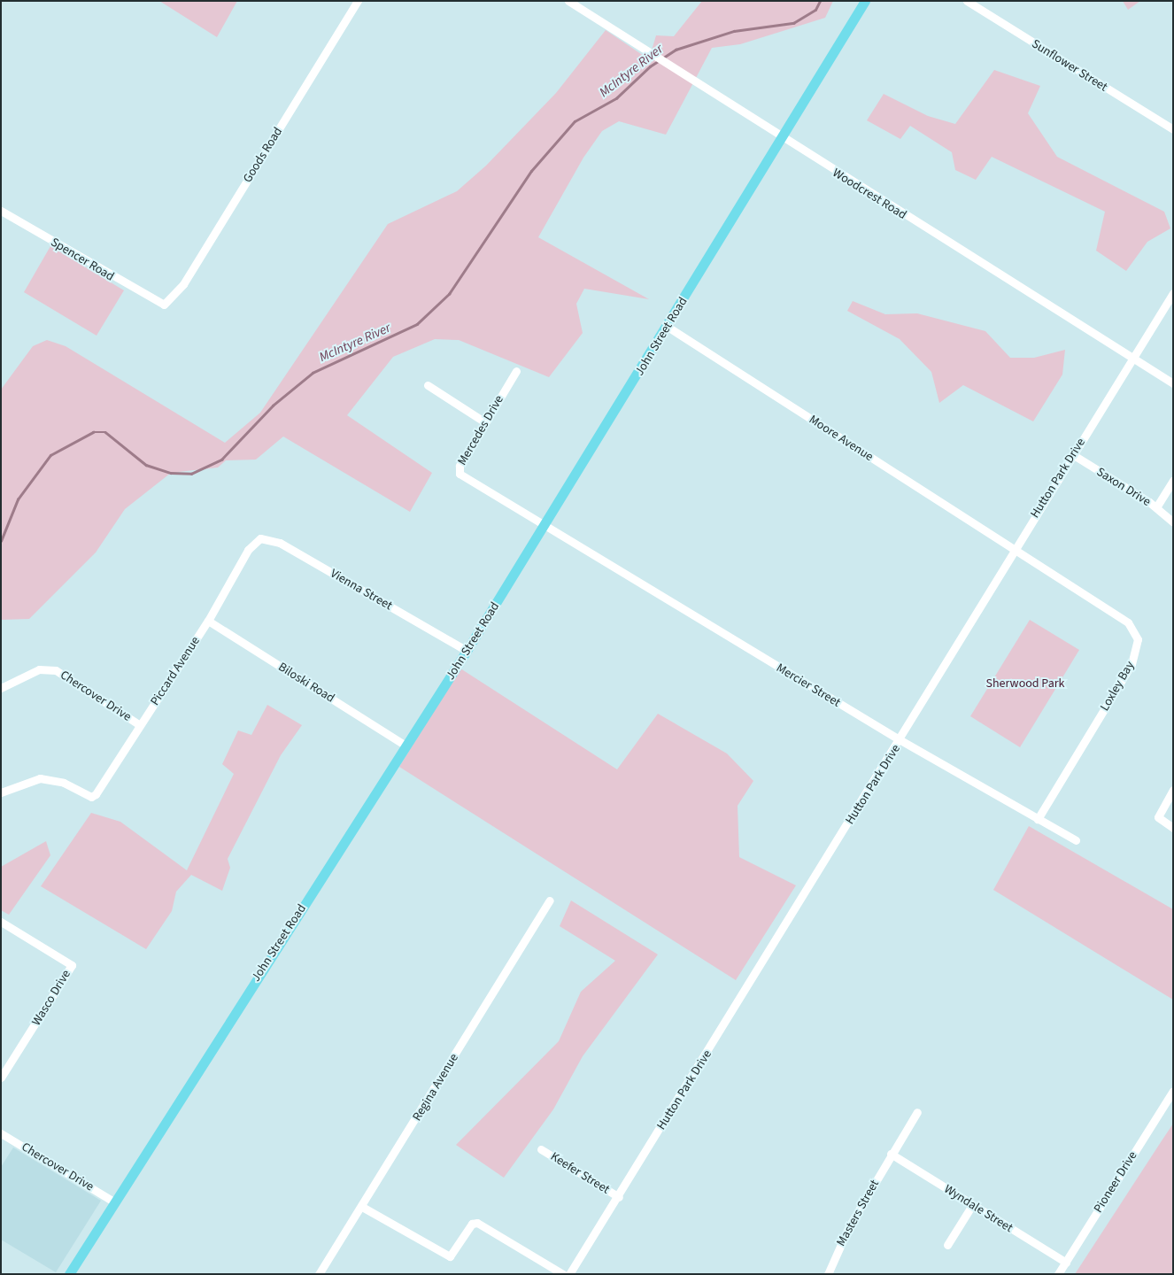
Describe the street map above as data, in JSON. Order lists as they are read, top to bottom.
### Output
{
  "streets": {
    "main road": ["John Street Road"],
    "street": [
      "Sunflower Street",
      "Goods Road",
      "Woodcrest Road",
      "Spencer Road",
      "Mercedes Drive",
      "Moore Avenue",
      "Hutton Park Drive",
      "Saxon Drive",
      "Vienna Street",
      "Piccard Avenue",
      "Biloski Road",
      "Mercier Street",
      "Loxley Bay",
      "Chercover Drive",
      "Wasco Drive",
      "Regina Avenue",
      "Keefer Street",
      "Pioneer Drive",
      "Wyndale Street",
      "Masters Street"
    ]
  },
  "crossings": [
    ["Goods Road", "Spencer Road"],
    ["Woodcrest Road", "John Street Road"],
    ["Woodcrest Road", "Hutton Park Drive"],
    ["John Street Road", "Mercedes Drive"],
    ["John Street Road", "Moore Avenue"],
    ["John Street Road", "Vienna Street"],
    ["John Street Road", "Biloski Road"],
    ["John Street Road", "Mercier Street"],
    ["John Street Road", "Chercover Drive"],
    ["Mercedes Drive", "Mercier Street"],
    ["Moore Avenue", "Hutton Park Drive"],
    ["Moore Avenue", "Loxley Bay"],
    ["Hutton Park Drive", "Saxon Drive"],
    ["Hutton Park Drive", "Mercier Street"],
    ["Hutton Park Drive", "Loxley Bay"],
    ["Hutton Park Drive", "Keefer Street"],
    ["Vienna Street", "Piccard Avenue"],
    ["Piccard Avenue", "Biloski Road"],
    ["Piccard Avenue", "Chercover Drive"],
    ["Mercier Street", "Loxley Bay"],
    ["Pioneer Drive", "Wyndale Street"],
    ["Wyndale Street", "Masters Street"]
  ],
  "water": ["McIntyre River"],
  "parks": ["Sherwood Park"]
}
